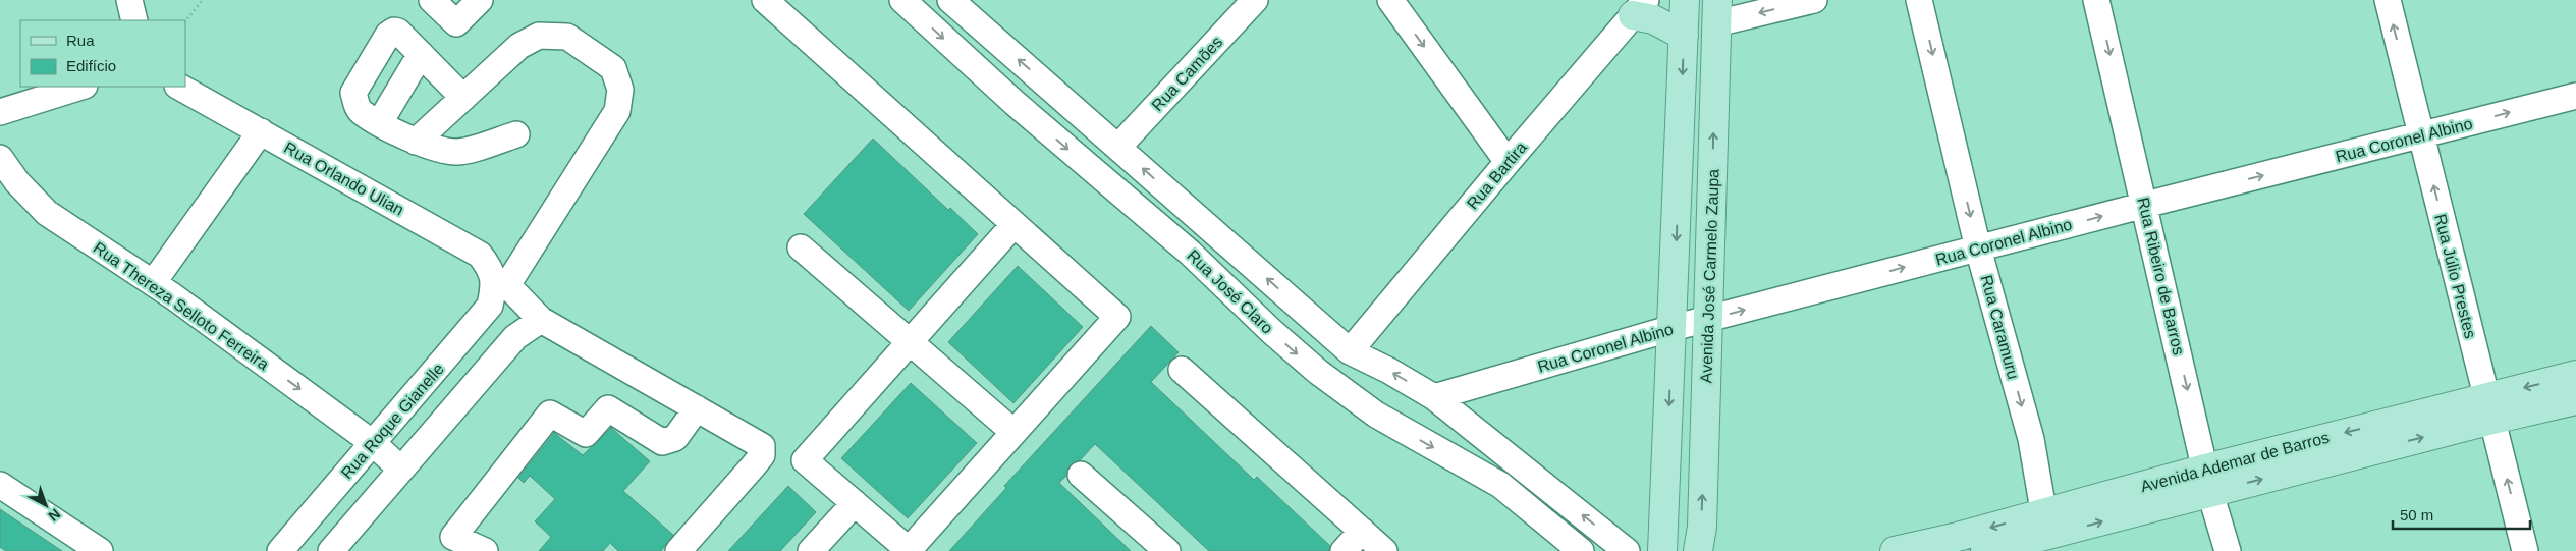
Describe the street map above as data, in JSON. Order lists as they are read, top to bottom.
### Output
{
  "streets": {
    "main road": ["Avenida José Carmelo Zaupa", "Avenida Ademar de Barros"],
    "street": [
      "Rua Camões",
      "Rua Coronel Albino",
      "Rua Bartira",
      "Rua Orlando Ulian",
      "Rua Ribeiro de Barros",
      "Rua Júlio Prestes",
      "Rua José Claro",
      "Rua Thereza Selloto Ferreira",
      "Rua Caramuru",
      "Rua Roque Gianelle"
    ]
  },
  "crossings": [
    ["Rua Camões", "Rua José Claro"],
    ["Rua Coronel Albino", "Avenida José Carmelo Zaupa"],
    ["Rua Coronel Albino", "Rua Ribeiro de Barros"],
    ["Rua Coronel Albino", "Rua Júlio Prestes"],
    ["Rua Coronel Albino", "Rua José Claro"],
    ["Rua Coronel Albino", "Rua Caramuru"],
    ["Rua Bartira", "Rua José Claro"],
    ["Rua Orlando Ulian", "Rua Roque Gianelle"],
    ["Rua Ribeiro de Barros", "Avenida Ademar de Barros"],
    ["Rua Júlio Prestes", "Avenida Ademar de Barros"],
    ["Rua Thereza Selloto Ferreira", "Rua Roque Gianelle"],
    ["Rua Caramuru", "Avenida Ademar de Barros"]
  ],
  "one_way": [
    "Rua Coronel Albino",
    "Rua Ribeiro de Barros",
    "Rua Júlio Prestes",
    "Rua Thereza Selloto Ferreira",
    "Rua Caramuru"
  ],
  "legend": ["Rua", "Edifício"],
  "scale_bar": "50 m",
  "north": "bottom right"
}
